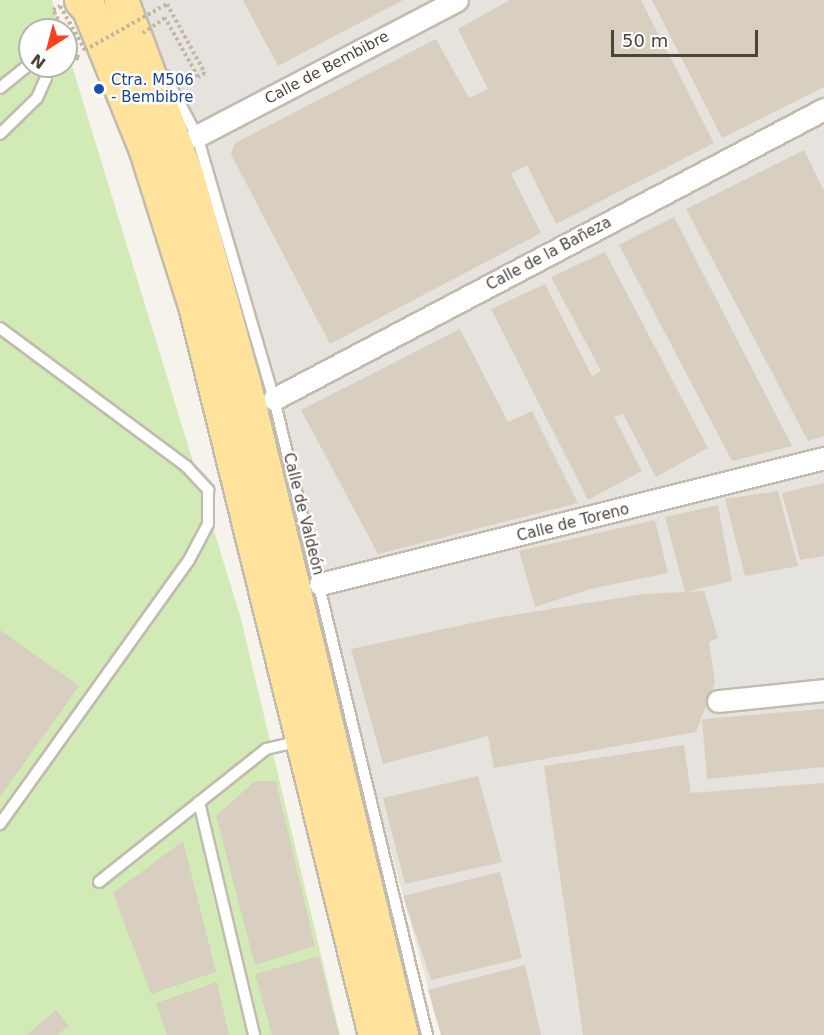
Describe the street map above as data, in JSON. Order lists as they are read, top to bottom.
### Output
{
  "streets": {
    "street": ["Calle de Bembibre", "Calle de la Bañeza", "Calle de Toreno"],
    "lane": ["Calle de Valdeón"]
  },
  "crossings": [
    ["Calle de Bembibre", "Calle de Valdeón"],
    ["Calle de la Bañeza", "Calle de Valdeón"],
    ["Calle de Valdeón", "Calle de Toreno"]
  ],
  "places": ["Ctra. M506 - Bembibre"],
  "scale_bar": "50 m",
  "north": "bottom left"
}
